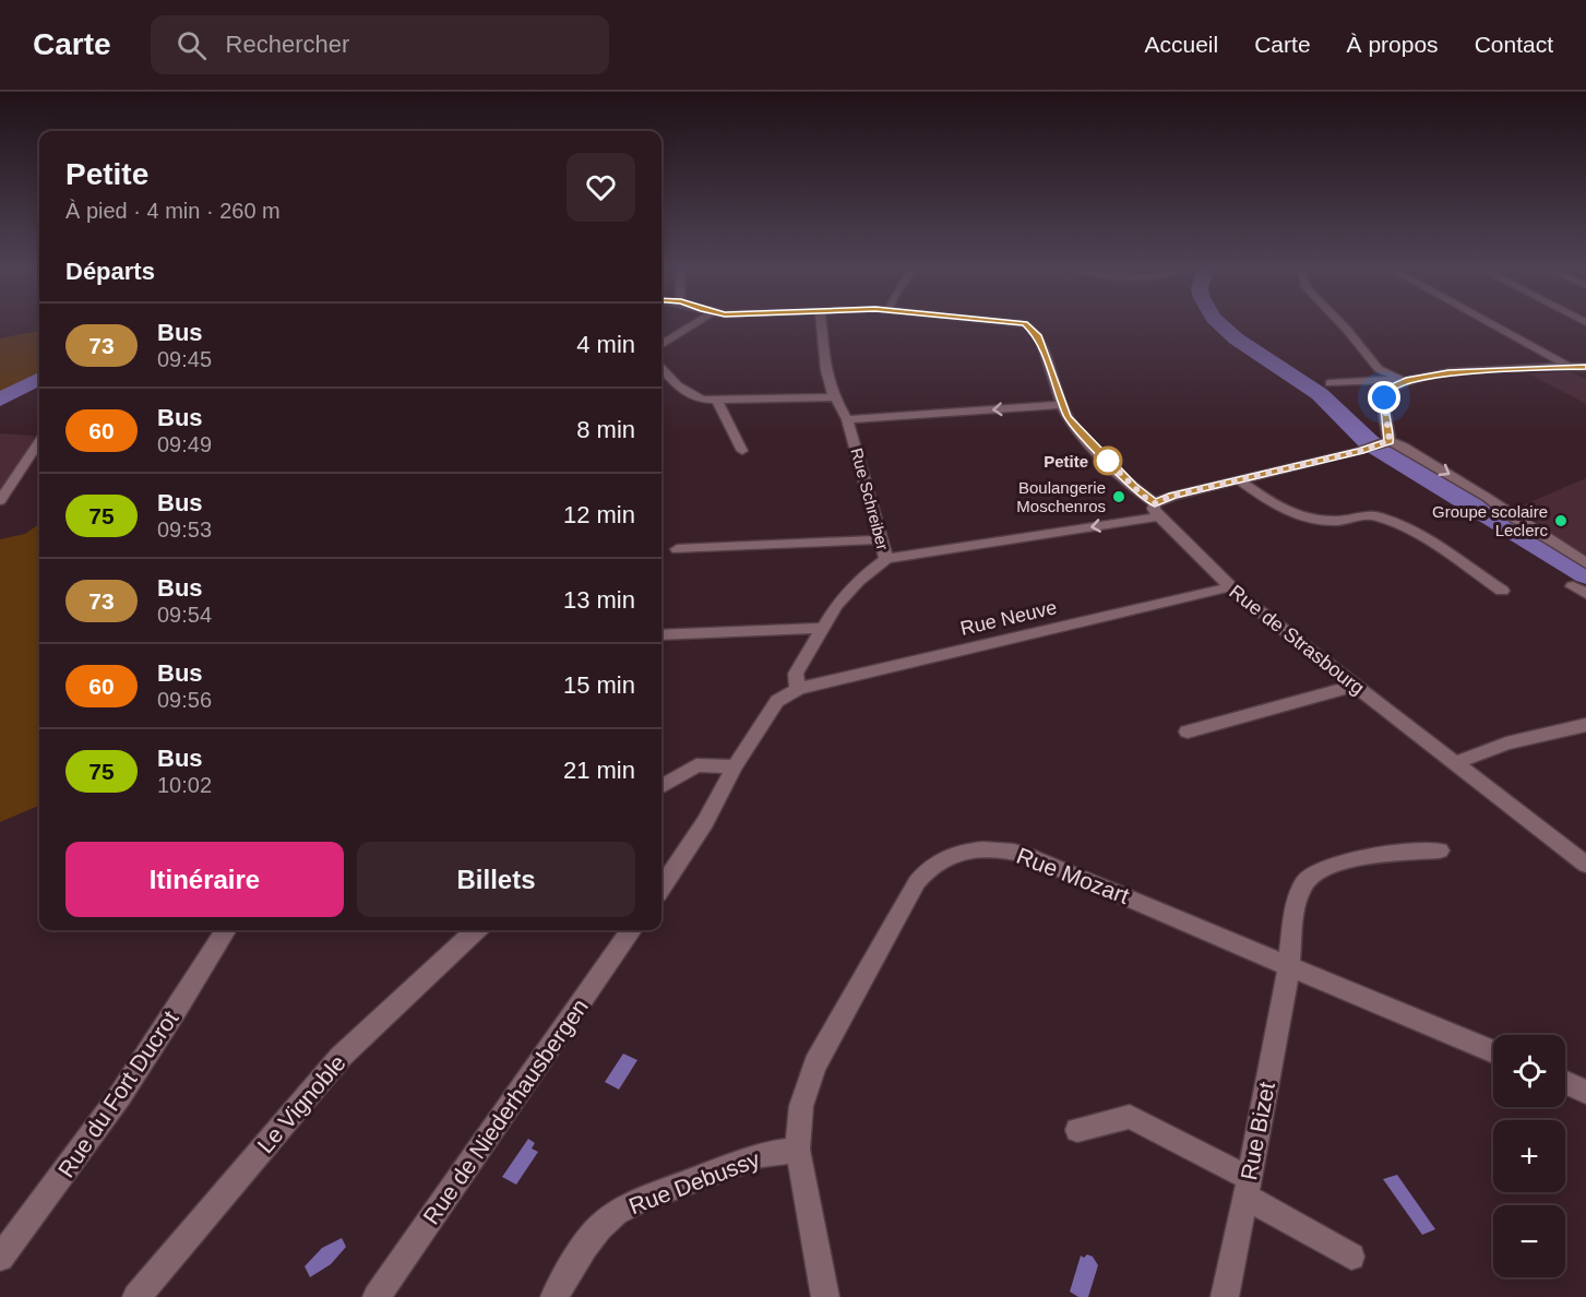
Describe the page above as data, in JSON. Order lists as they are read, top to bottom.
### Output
{
  "streets": {
    "street": [
      "Rue Schreiber",
      "Rue Neuve",
      "Rue de Strasbourg",
      "Rue Mozart",
      "Rue du Fort Ducrot",
      "Le Vignoble",
      "Rue de Niederhausbergen",
      "Rue Bizet",
      "Rue Debussy"
    ]
  },
  "crossings": [
    ["Rue Schreiber", "Rue Neuve"],
    ["Rue Neuve", "Rue de Strasbourg"],
    ["Rue Mozart", "Rue Bizet"],
    ["Rue Mozart", "Rue Debussy"]
  ],
  "places": ["Petite", "Boulangerie Moschenros", "Groupe scolaire Leclerc"],
  "lines": ["bus line 73"],
  "page": {
    "header": "Carte",
    "search": "Rechercher",
    "nav": [
      "Accueil",
      "Carte",
      "À propos",
      "Contact"
    ],
    "heading": [
      ["Petite", "À pied · 4 min · 260 m"],
      "Départs"
    ],
    "list": [
      {
        "mark": "73",
        "name": "Bus",
        "note": "09:45",
        "value": "4 min"
      },
      {
        "mark": "60",
        "name": "Bus",
        "note": "09:49",
        "value": "8 min"
      },
      {
        "mark": "75",
        "name": "Bus",
        "note": "09:53",
        "value": "12 min"
      },
      {
        "mark": "73",
        "name": "Bus",
        "note": "09:54",
        "value": "13 min"
      },
      {
        "mark": "60",
        "name": "Bus",
        "note": "09:56",
        "value": "15 min"
      },
      {
        "mark": "75",
        "name": "Bus",
        "note": "10:02",
        "value": "21 min"
      }
    ],
    "buttons": ["Itinéraire", "Billets"],
    "map_buttons": ["+", "−"]
  }
}
